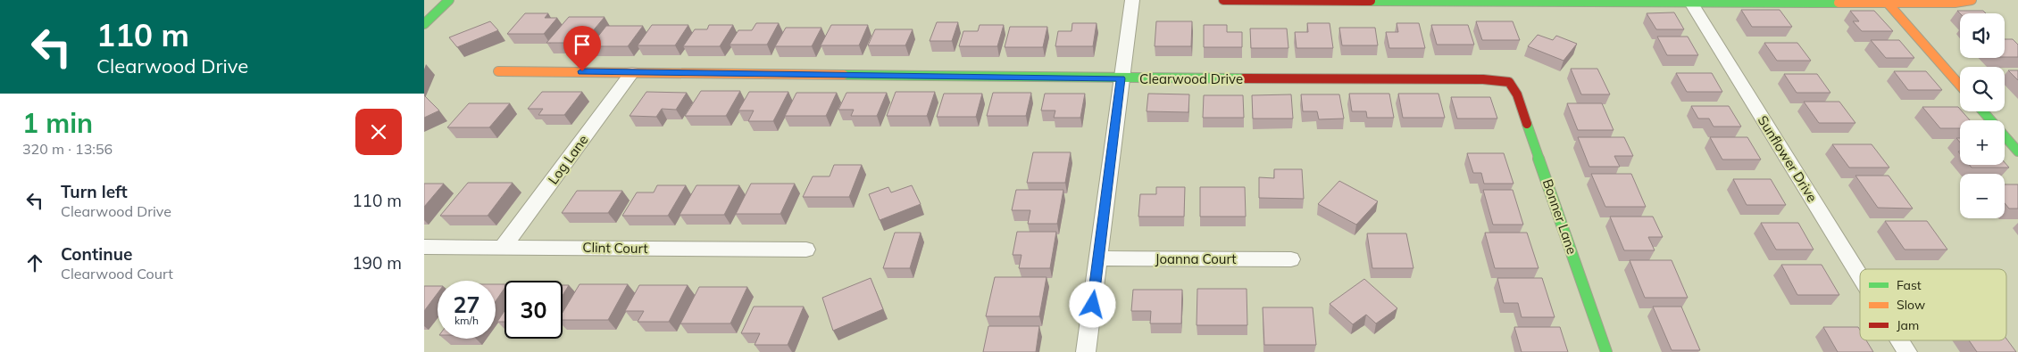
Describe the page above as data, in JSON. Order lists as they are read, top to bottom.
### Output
{
  "streets": {
    "street": [
      "Clearwood Drive",
      "Sunflower Drive",
      "Log Lane",
      "Bonner Lane",
      "Clint Court",
      "Joanna Court"
    ]
  },
  "crossings": [
    ["Clearwood Drive", "Log Lane"],
    ["Clearwood Drive", "Bonner Lane"],
    ["Log Lane", "Clint Court"]
  ],
  "legend": ["Fast", "Slow", "Jam"],
  "page": {
    "turn": ["110 m", "Clearwood Drive"],
    "map_buttons": ["+", "−"],
    "heading": ["1 min", "320 m · 13:56"],
    "list": [
      {
        "name": "Turn left",
        "note": "Clearwood Drive",
        "value": "110 m"
      },
      {
        "name": "Continue",
        "note": "Clearwood Court",
        "value": "190 m"
      }
    ],
    "speed": "27 km/h",
    "limit": "30"
  }
}
